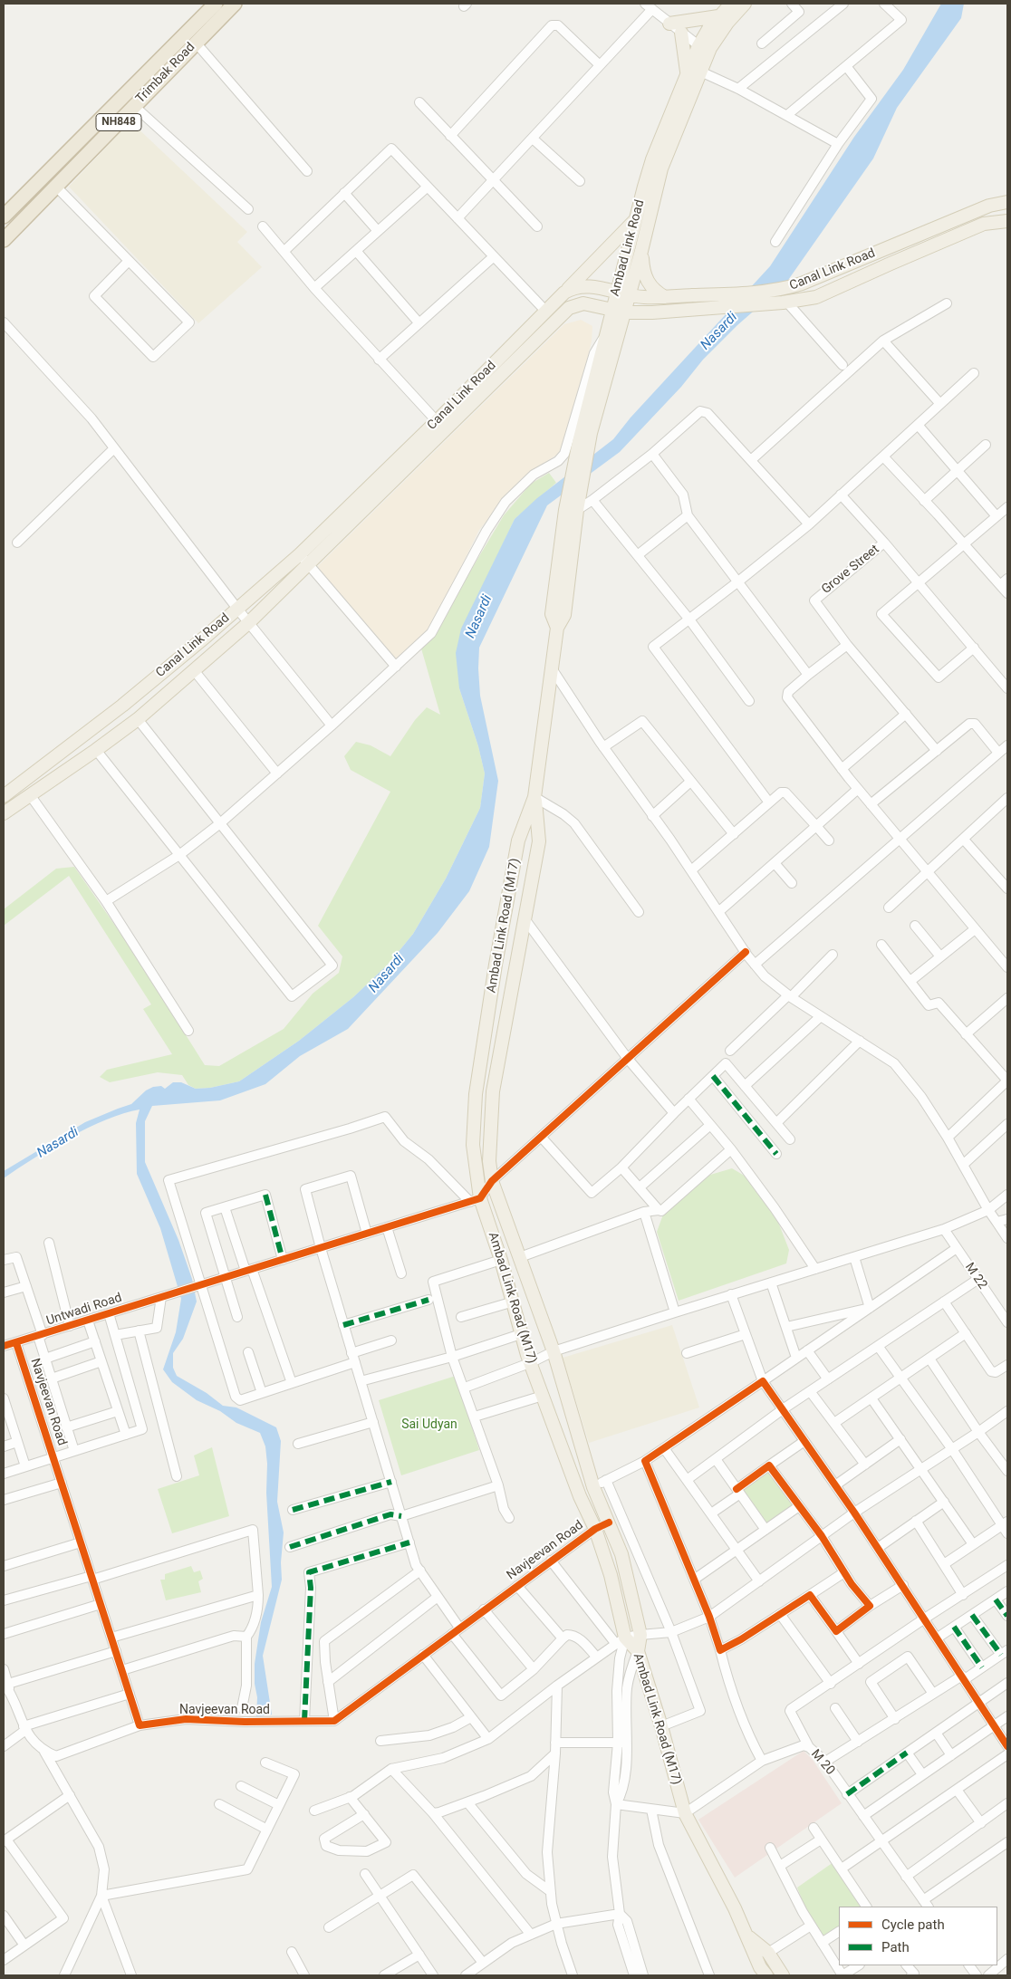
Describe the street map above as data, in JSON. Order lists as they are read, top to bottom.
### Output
{
  "streets": {
    "highway": ["Trimbak Road", "NH848"],
    "main road": ["Ambad Link Road", "Canal Link Road", "Ambad Link Road (M17)"],
    "street": [
      "Grove Street",
      "M 22",
      "Untwadi Road",
      "Navjeevan Road",
      "M 20"
    ]
  },
  "crossings": [
    ["Ambad Link Road", "Canal Link Road"],
    ["Ambad Link Road", "Ambad Link Road (M17)"],
    ["Ambad Link Road (M17)", "Untwadi Road"],
    ["Ambad Link Road (M17)", "Navjeevan Road"],
    ["Ambad Link Road (M17)", "M 20"],
    ["Untwadi Road", "Navjeevan Road"]
  ],
  "water": ["Nasardi"],
  "parks": ["Sai Udyan"],
  "legend": ["Cycle path", "Path"]
}
